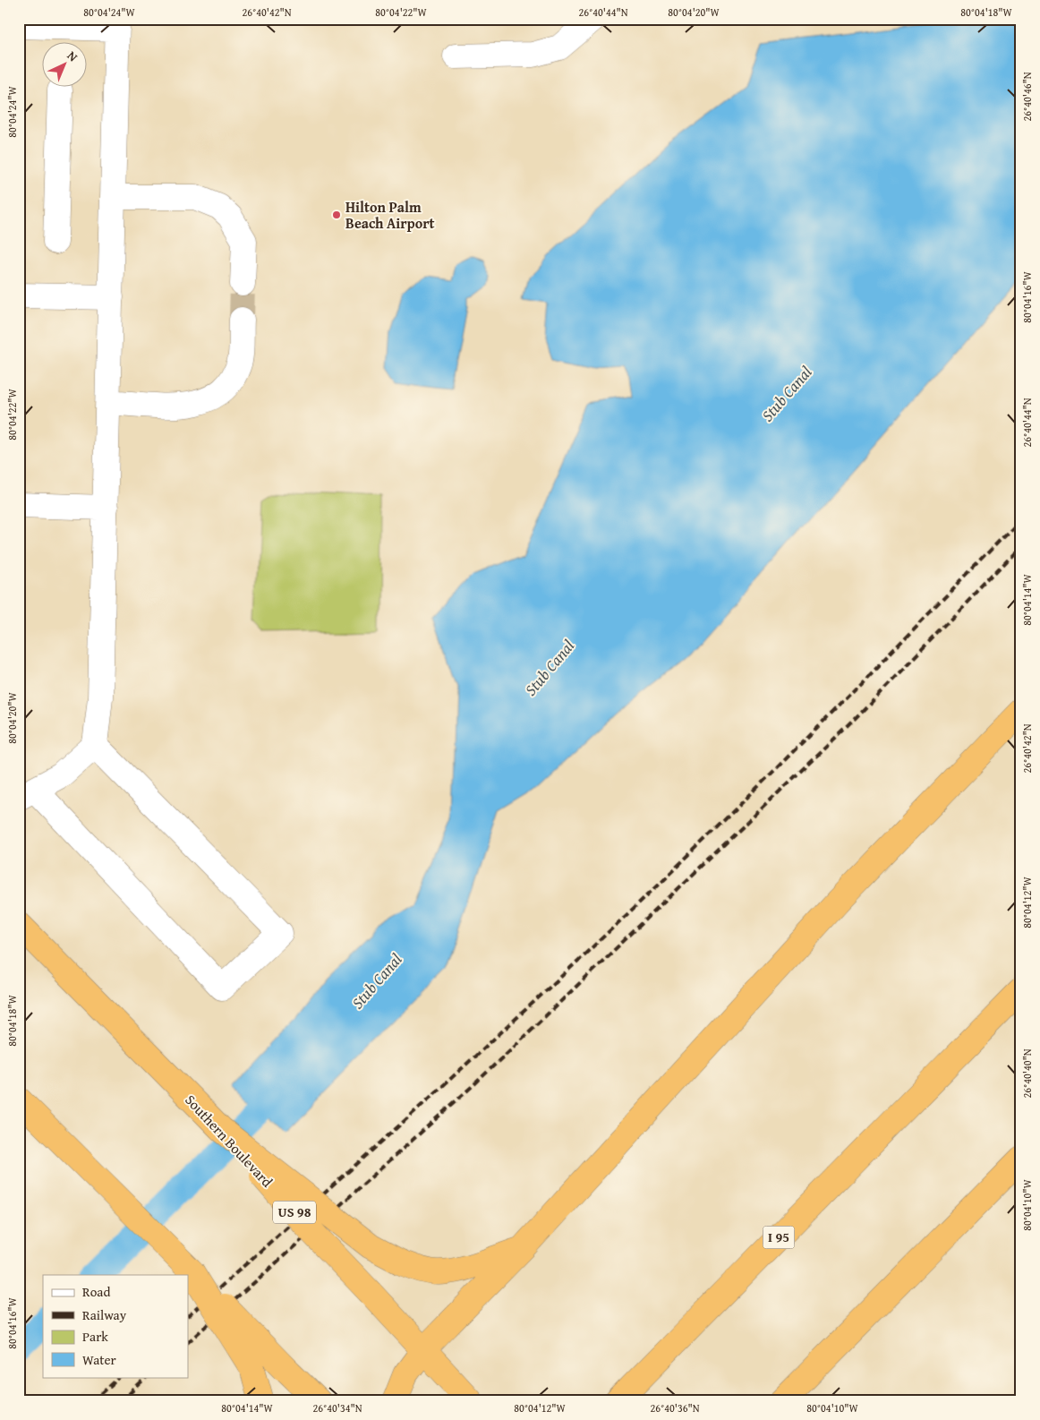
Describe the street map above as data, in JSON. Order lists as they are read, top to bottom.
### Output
{
  "streets": {
    "highway": ["Southern Boulevard", "US 98", "I 95"]
  },
  "water": ["Stub Canal"],
  "places": ["Hilton Palm Beach Airport"],
  "legend": [
    "Road",
    "Railway",
    "Park",
    "Water"
  ],
  "north": "top right",
  "coordinates": [
    "80°04'24\"W",
    "26°40'42\"N",
    "80°04'22\"W",
    "26°40'44\"N",
    "80°04'20\"W",
    "80°04'18\"W",
    "26°40'46\"N",
    "80°04'16\"W",
    "80°04'14\"W",
    "80°04'12\"W",
    "26°40'40\"N",
    "80°04'10\"W",
    "26°40'34\"N",
    "26°40'36\"N"
  ]
}
